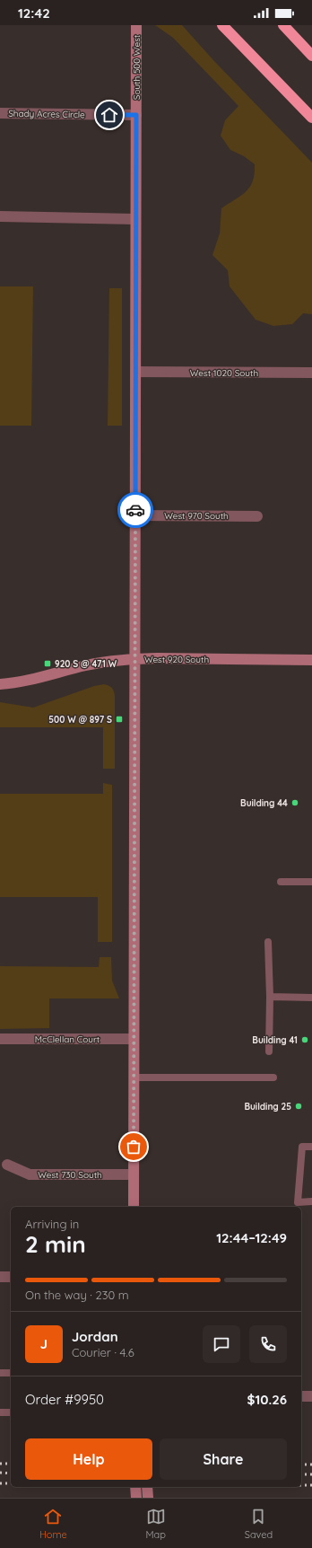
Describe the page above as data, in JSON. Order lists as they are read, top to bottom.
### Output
{
  "streets": {
    "main road": ["South 500 West", "West 920 South"],
    "street": [
      "Shady Acres Circle",
      "West 1020 South",
      "West 970 South",
      "McClellan Court",
      "West 730 South"
    ]
  },
  "crossings": [
    ["South 500 West", "Shady Acres Circle"],
    ["South 500 West", "West 1020 South"],
    ["South 500 West", "West 970 South"],
    ["South 500 West", "West 920 South"],
    ["South 500 West", "McClellan Court"],
    ["South 500 West", "West 730 South"]
  ],
  "places": {
    "transit": ["920 S @ 471 W", "500 W @ 897 S"],
    "other": ["Building 44", "Building 41", "Building 25"]
  },
  "page": {
    "status": "12:42",
    "heading": ["2 min", "Arriving in", "12:44–12:49"],
    "panel": [
      "Jordan",
      "Courier · 4.6",
      "Order #9950",
      "$10.26"
    ],
    "bar": "On the way · 230 m",
    "round": "J",
    "buttons": ["Help", "Share"],
    "tabs": ["Home", "Map", "Saved"]
  }
}
